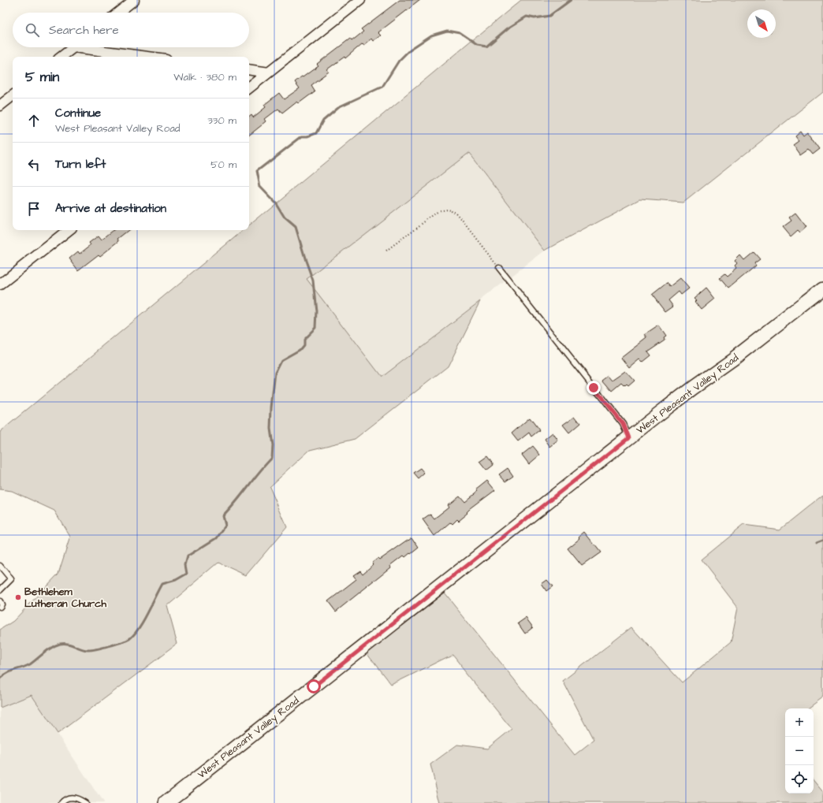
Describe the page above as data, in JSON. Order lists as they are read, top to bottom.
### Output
{
  "streets": {
    "main road": ["West Pleasant Valley Road"]
  },
  "places": ["Bethlehem Lutheran Church"],
  "north": "bottom right",
  "page": {
    "search": "Search here",
    "heading": ["5 min", "Walk · 380 m"],
    "list": [
      ["Continue", "West Pleasant Valley Road", "330 m"],
      ["Turn left", "50 m"],
      "Arrive at destination"
    ],
    "map_buttons": ["+", "−"]
  }
}
